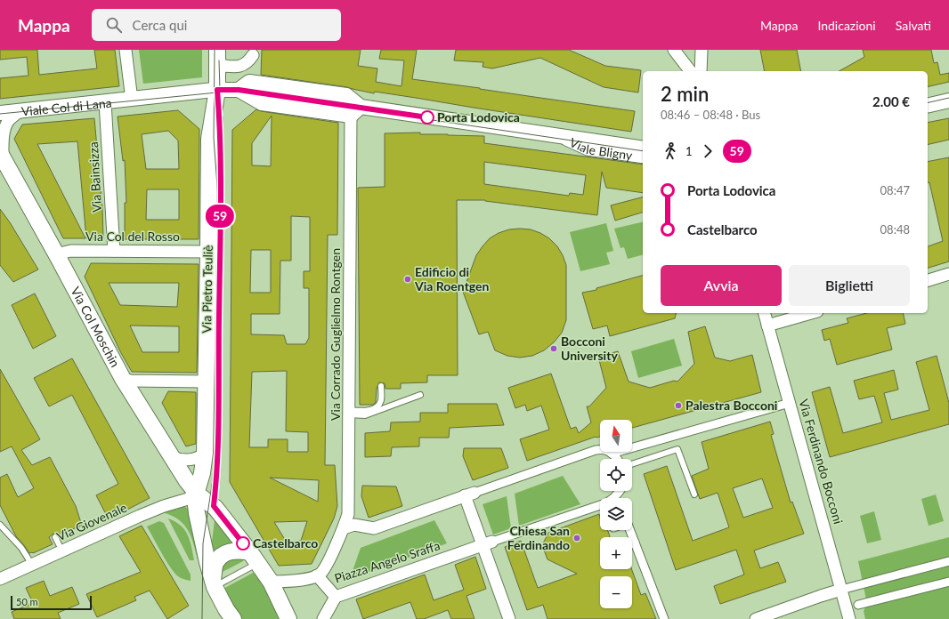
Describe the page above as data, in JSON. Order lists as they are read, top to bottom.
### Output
{
  "streets": {
    "main road": ["Via Pietro Teuliè", "Via Col Moschin"],
    "street": [
      "Viale Col di Lana",
      "Viale Bligny",
      "Via Bainsizza",
      "Via Col del Rosso",
      "Via Corrado Guglielmo Rontgen",
      "Via Ferdinando Bocconi",
      "Via Giovenale",
      "Piazza Angelo Sraffa"
    ]
  },
  "crossings": [
    ["Viale Col di Lana", "Viale Bligny"],
    ["Viale Col di Lana", "Via Bainsizza"],
    ["Viale Col di Lana", "Via Pietro Teuliè"],
    ["Viale Col di Lana", "Via Col Moschin"],
    ["Viale Col di Lana", "Via Corrado Guglielmo Rontgen"],
    ["Viale Bligny", "Via Corrado Guglielmo Rontgen"],
    ["Via Bainsizza", "Via Col del Rosso"],
    ["Via Col del Rosso", "Via Pietro Teuliè"],
    ["Via Col del Rosso", "Via Col Moschin"],
    ["Via Pietro Teuliè", "Via Col Moschin"],
    ["Via Pietro Teuliè", "Via Giovenale"],
    ["Via Col Moschin", "Via Giovenale"],
    ["Via Corrado Guglielmo Rontgen", "Piazza Angelo Sraffa"]
  ],
  "places": [
    "Porta Lodovica",
    "Edificio di Via Roentgen",
    "Bocconi University",
    "Palestra Bocconi",
    "Chiesa San Ferdinando",
    "Castelbarco"
  ],
  "lines": ["bus line 59"],
  "scale_bar": "50 m",
  "north": "top",
  "page": {
    "header": "Mappa",
    "search": "Cerca qui",
    "nav": ["Mappa", "Indicazioni", "Salvati"],
    "on_map": "59",
    "heading": ["2 min", "08:46 – 08:48 · Bus", "2.00 €"],
    "legs": ["1", "59"],
    "list": [
      {
        "name": "Porta Lodovica",
        "value": "08:47"
      },
      {
        "name": "Castelbarco",
        "value": "08:48"
      }
    ],
    "buttons": ["Avvia", "Biglietti"],
    "map_buttons": ["+", "−"],
    "scale": "50 m"
  }
}
